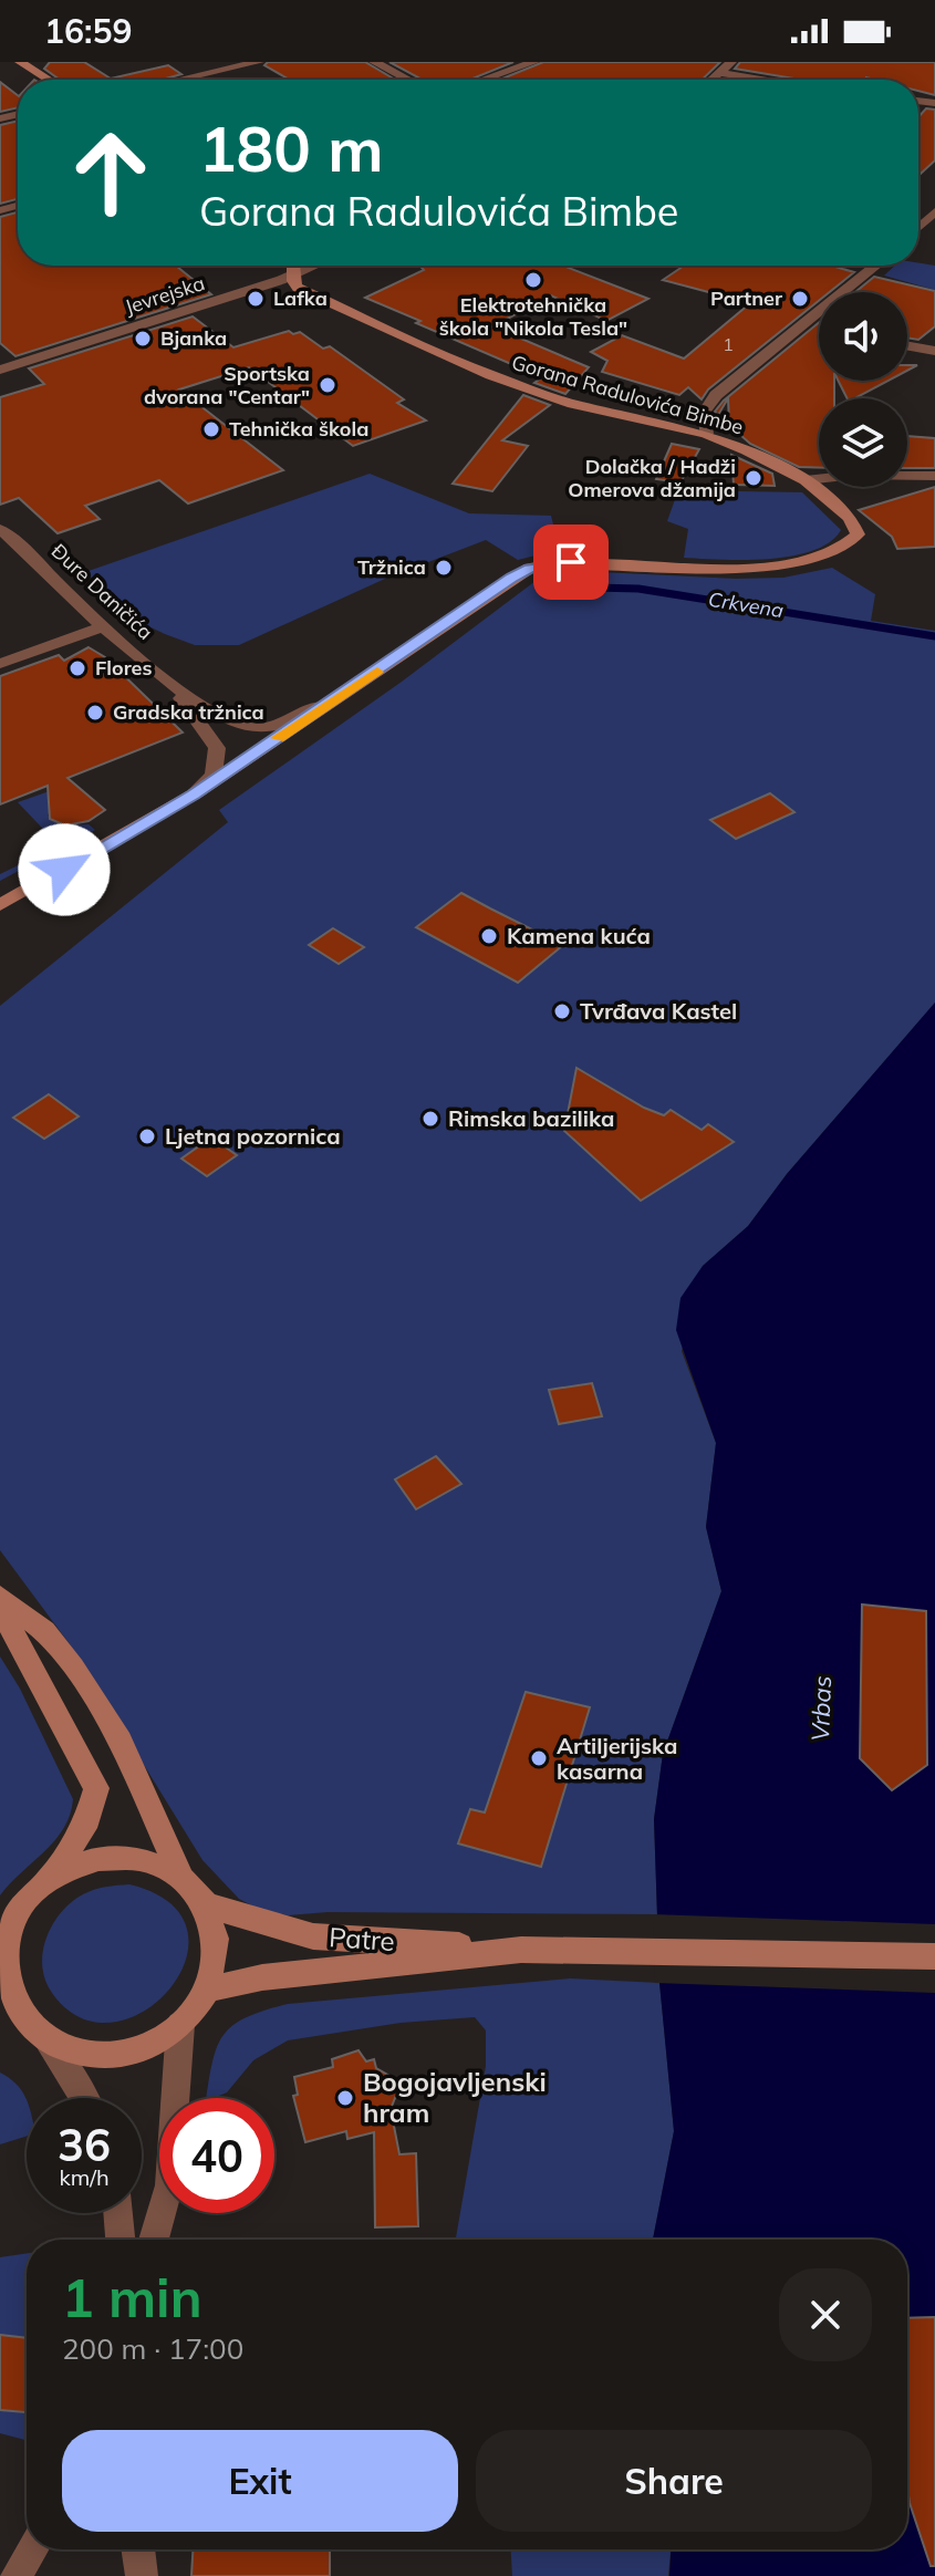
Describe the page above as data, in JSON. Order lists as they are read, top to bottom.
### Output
{
  "streets": {
    "street": [
      "Jevrejska",
      "Gorana Radulovića Bimbe",
      "Đure Daničića",
      "Patre"
    ]
  },
  "crossings": [
    ["Jevrejska", "Gorana Radulovića Bimbe"],
    ["Gorana Radulovića Bimbe", "Đure Daničića"]
  ],
  "water": ["Crkvena", "Vrbas"],
  "places": [
    "Elektrotehnička škola \"Nikola Tesla\"",
    "Lafka",
    "Partner",
    "Bjanka",
    "Sportska dvorana \"Centar\"",
    "Tehnička škola",
    "Dolačka / Hadži Omerova džamija",
    "Tržnica",
    "Flores",
    "Gradska tržnica",
    "Kamena kuća",
    "Tvrđava Kastel",
    "Rimska bazilika",
    "Ljetna pozornica",
    "Artiljerijska kasarna",
    "Bogojavljenski hram"
  ],
  "house_numbers": ["1"],
  "page": {
    "status": "16:59",
    "turn": ["180 m", "Gorana Radulovića Bimbe"],
    "speed": "36 km/h",
    "limit": "40",
    "heading": ["1 min", "200 m · 17:00"],
    "buttons": ["Exit", "Share"]
  }
}
